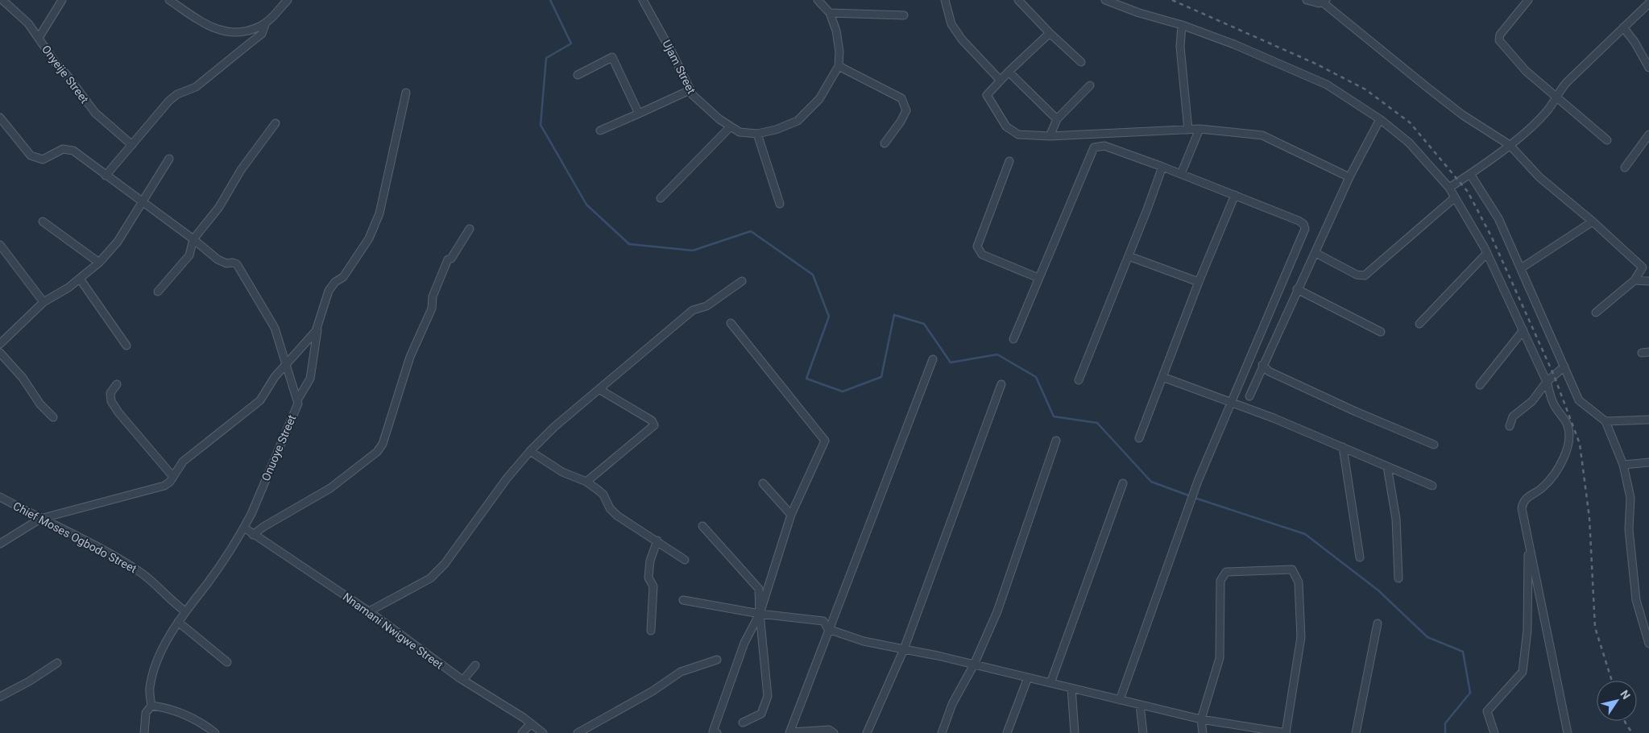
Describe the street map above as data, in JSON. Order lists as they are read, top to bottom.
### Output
{
  "streets": {
    "street": [
      "Ujam Street",
      "Onyeije Street",
      "Onuoye Street",
      "Chief Moses Ogbodo Street",
      "Nnamani Nwigwe Street"
    ]
  },
  "crossings": [
    ["Onuoye Street", "Nnamani Nwigwe Street"]
  ],
  "north": "top right"
}
